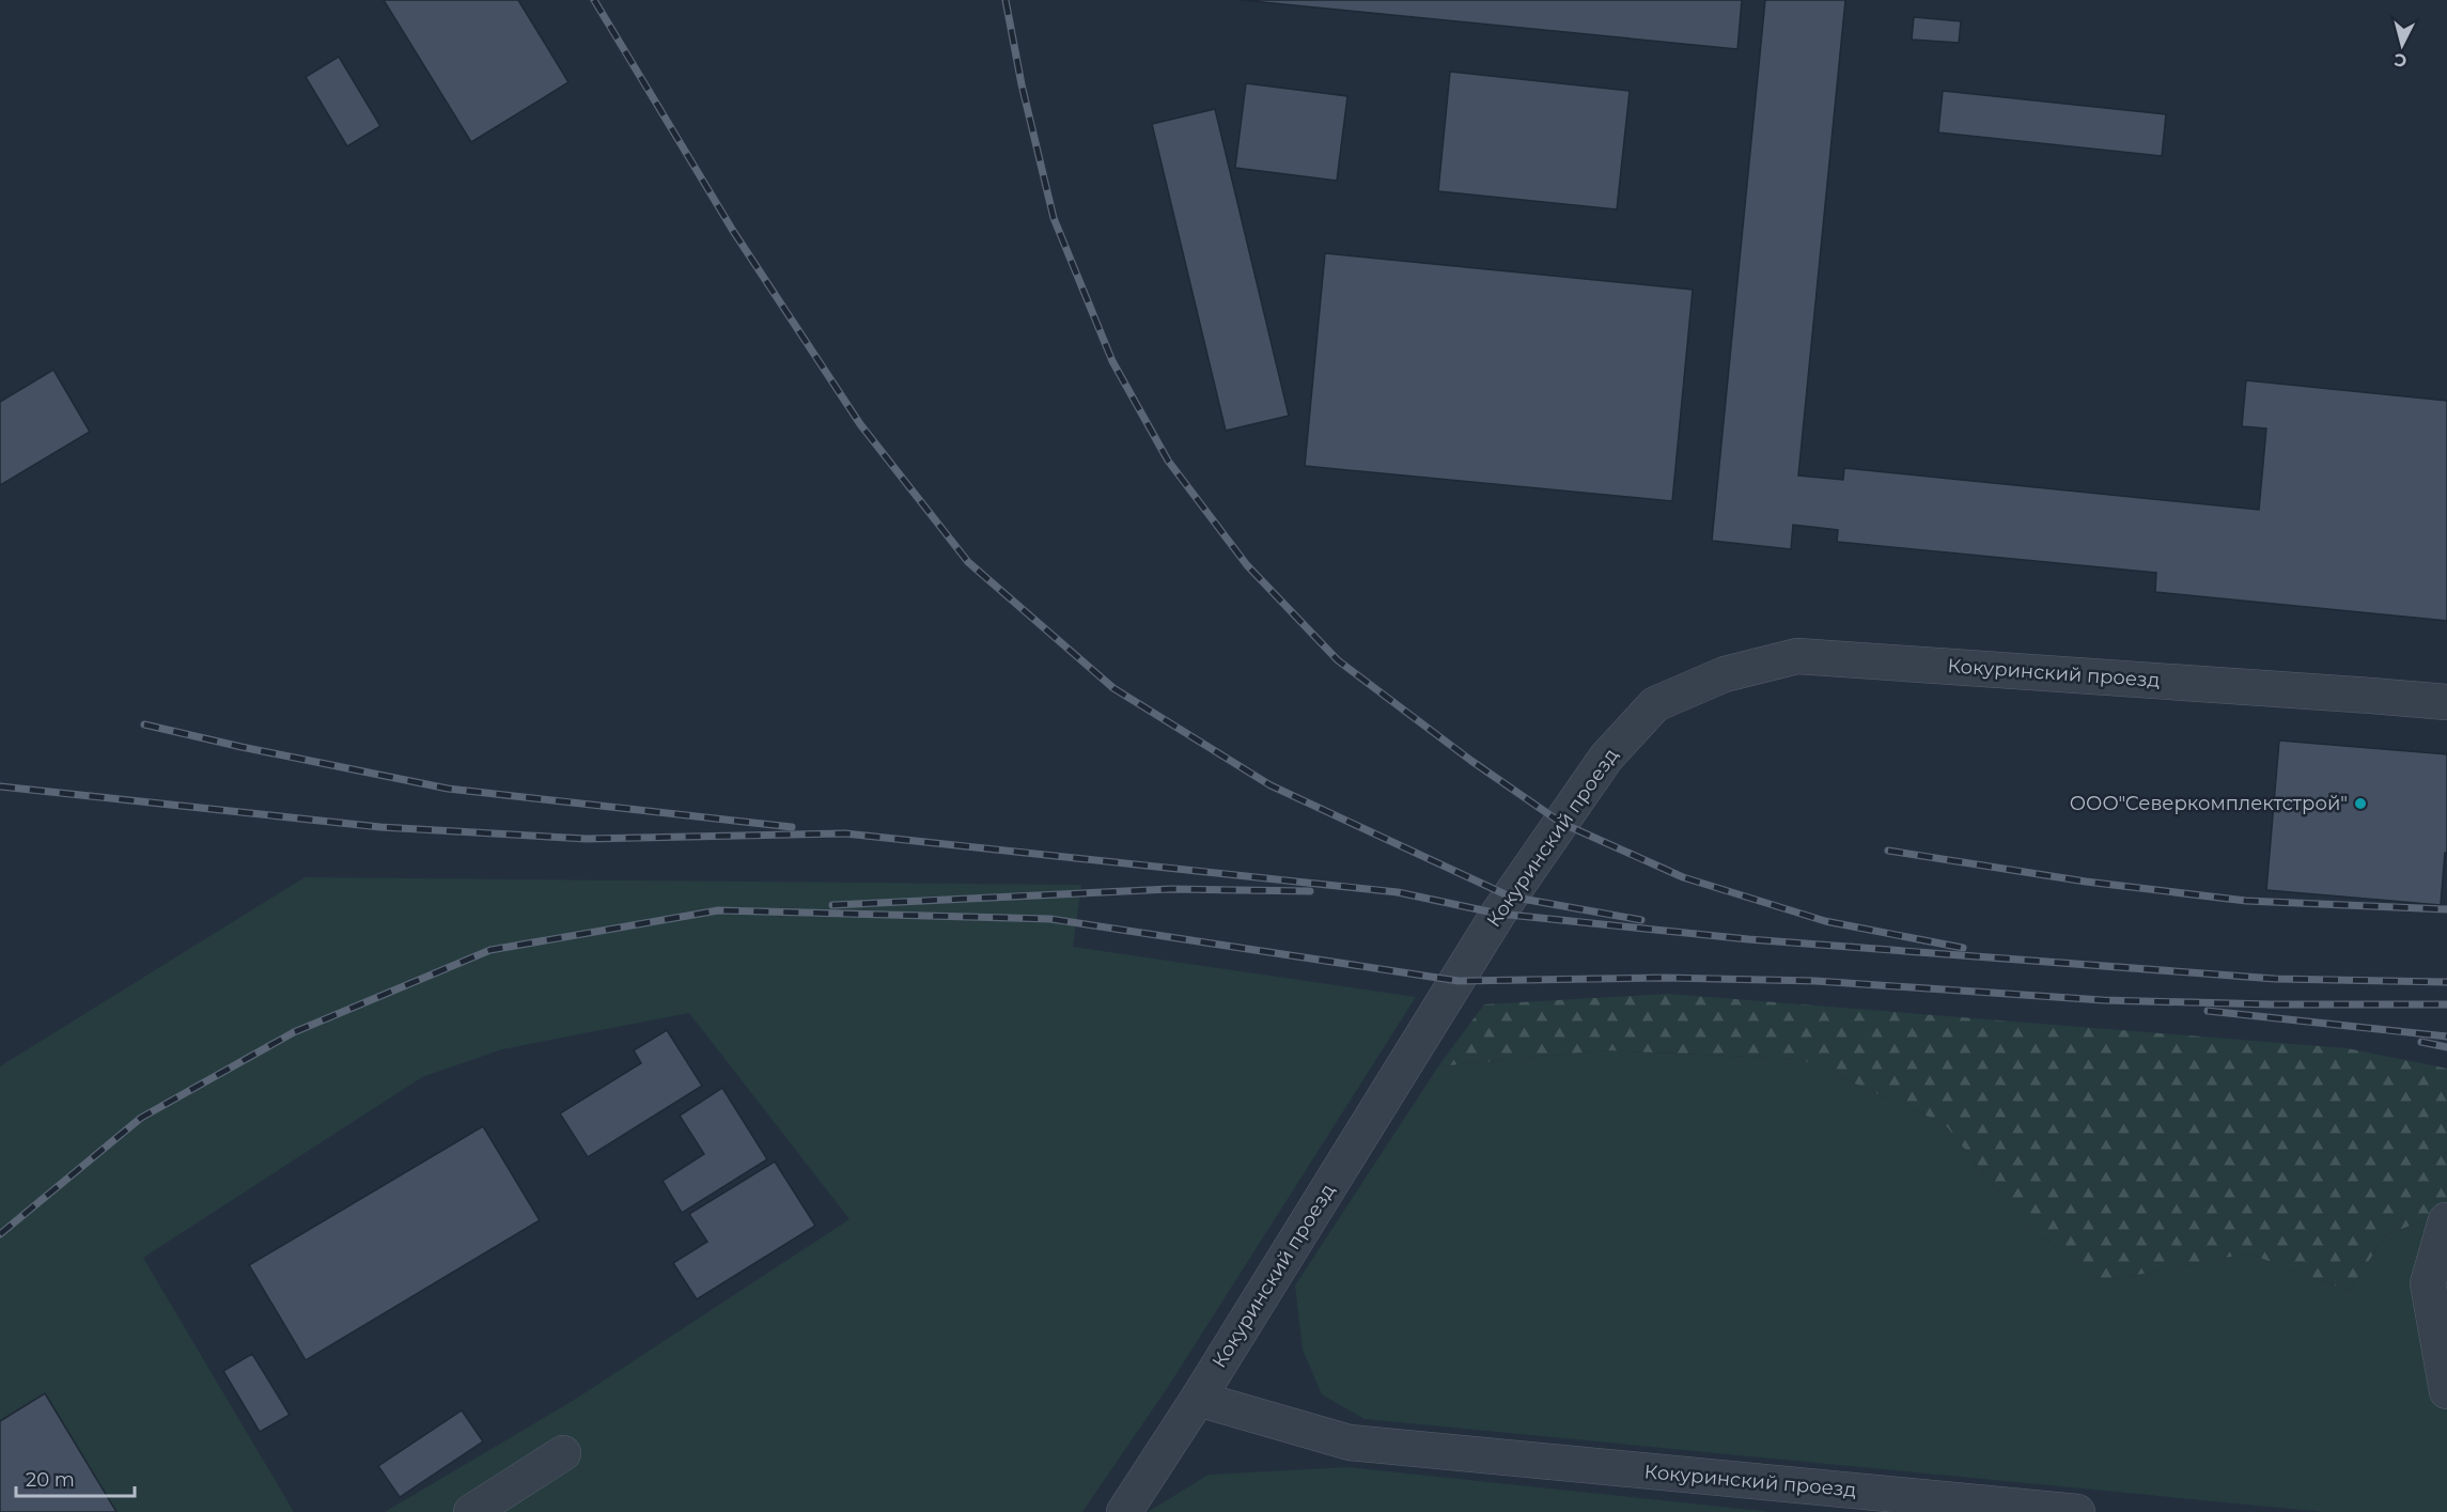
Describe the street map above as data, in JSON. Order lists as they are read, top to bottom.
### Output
{
  "streets": {
    "street": ["Кокуринский проезд"]
  },
  "places": ["ООО\"Северкомплектстрой\""],
  "scale_bar": "20 m",
  "north": "bottom"
}
